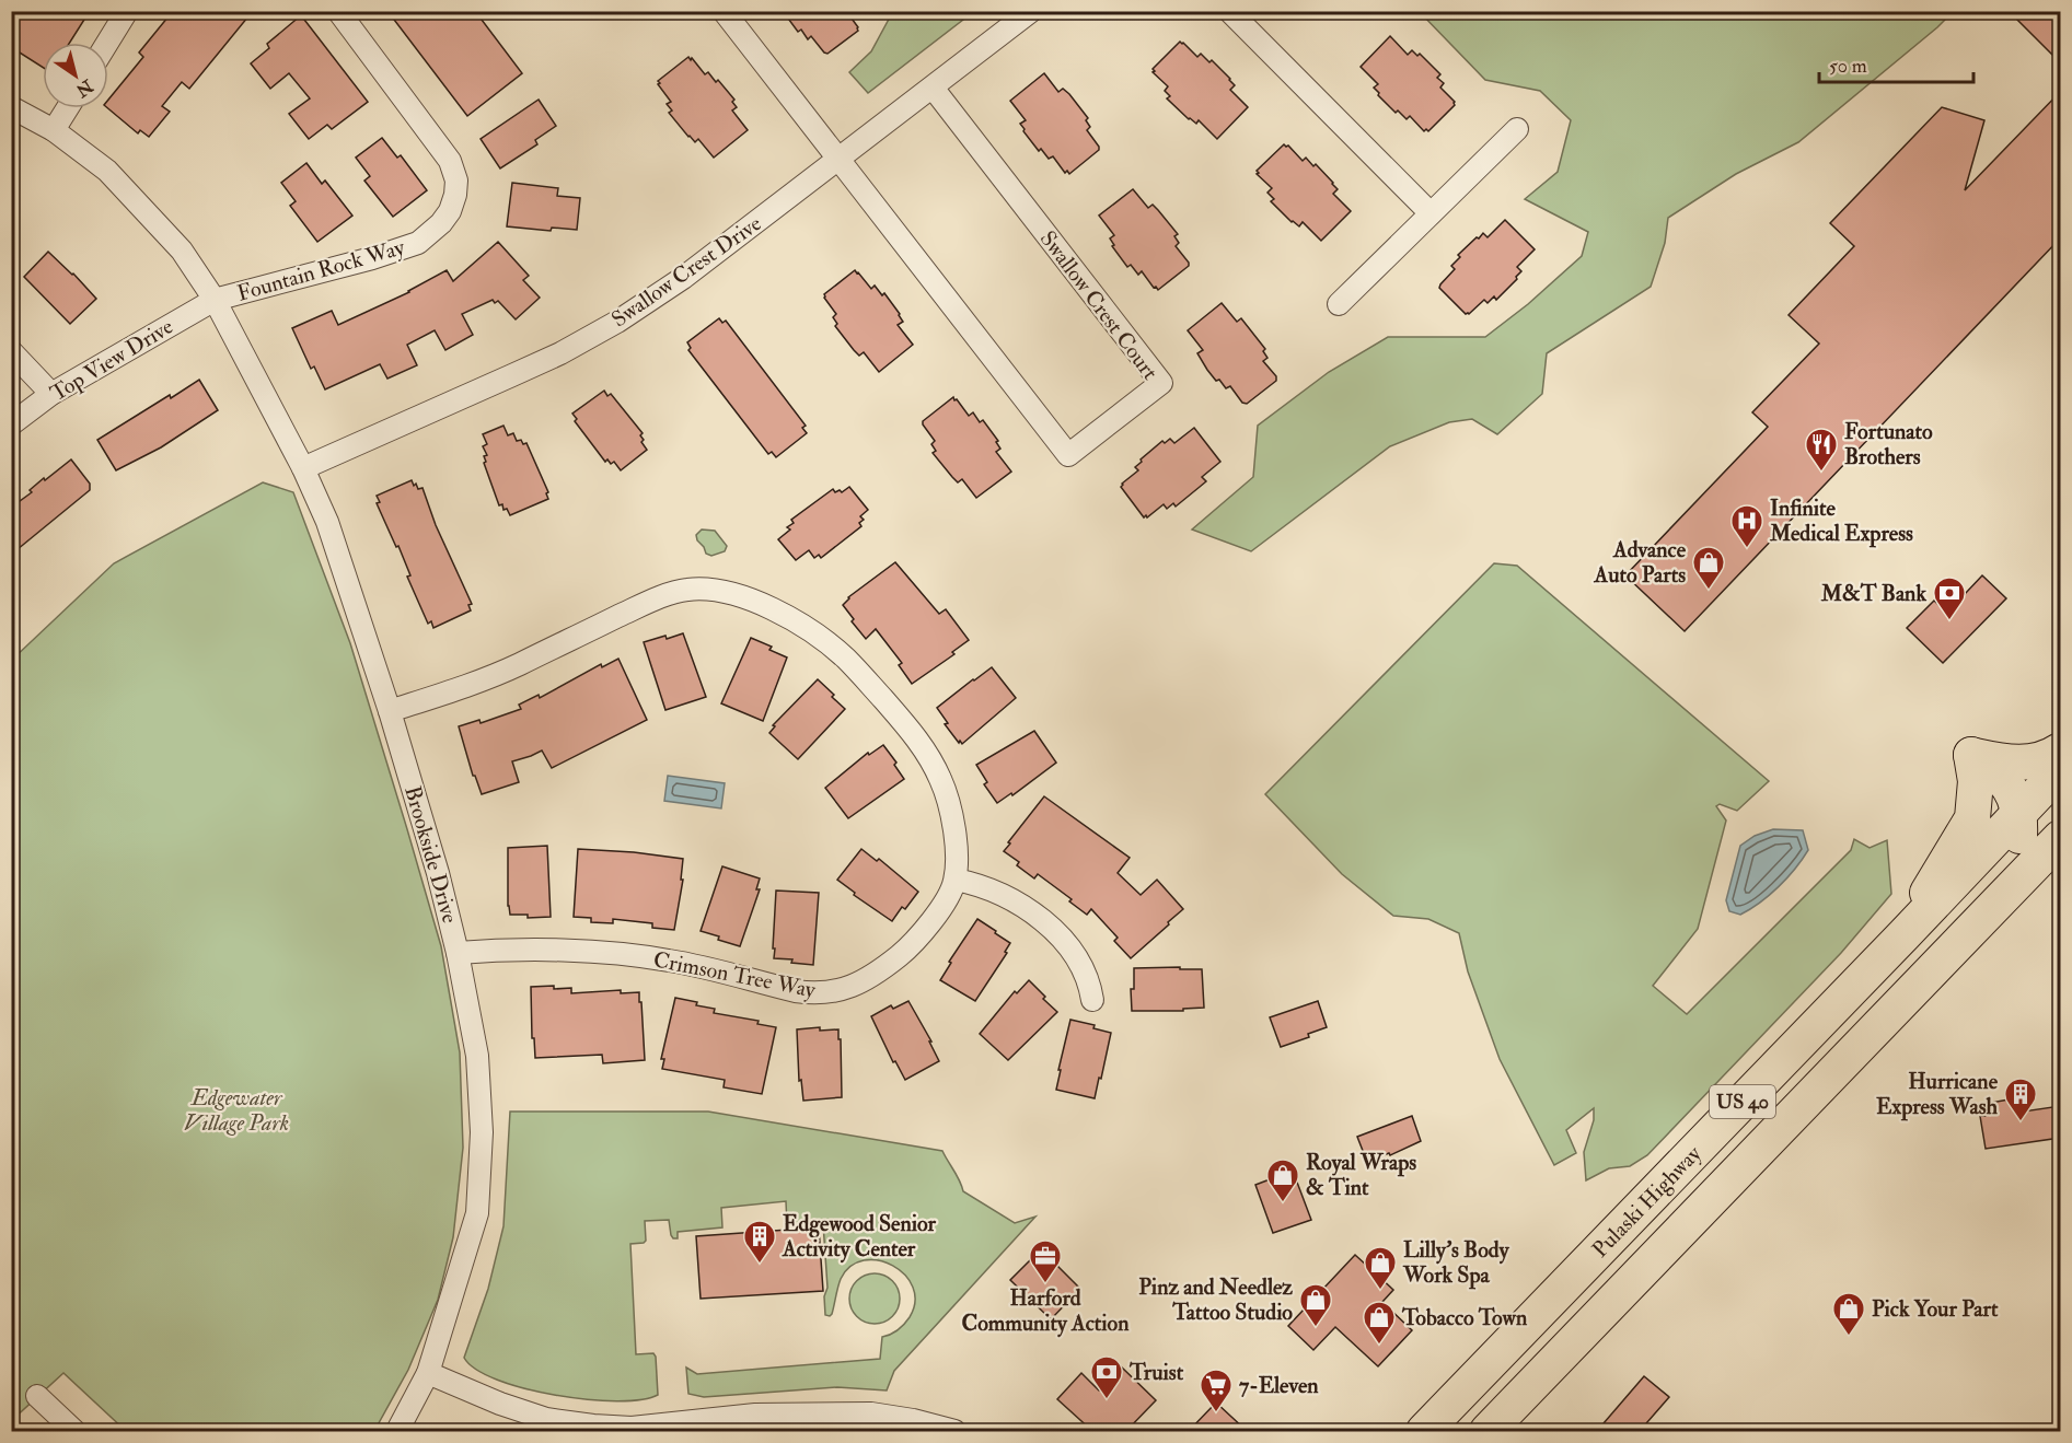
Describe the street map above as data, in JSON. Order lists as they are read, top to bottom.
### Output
{
  "streets": {
    "highway": ["US 40", "Pulaski Highway"],
    "street": [
      "Fountain Rock Way",
      "Swallow Crest Drive",
      "Swallow Crest Court",
      "Top View Drive",
      "Brookside Drive",
      "Crimson Tree Way"
    ]
  },
  "crossings": [
    ["Fountain Rock Way", "Top View Drive"],
    ["Fountain Rock Way", "Brookside Drive"],
    ["Swallow Crest Drive", "Swallow Crest Court"],
    ["Swallow Crest Drive", "Brookside Drive"],
    ["Top View Drive", "Brookside Drive"],
    ["Brookside Drive", "Crimson Tree Way"]
  ],
  "parks": ["Edgewater Village Park"],
  "places": {
    "restaurant": ["Fortunato Brothers"],
    "hospital": ["Infinite Medical Express"],
    "shop": [
      "Advance Auto Parts",
      "Royal Wraps & Tint",
      "Lilly's Body Work Spa",
      "Pinz and Needlez Tattoo Studio",
      "Pick Your Part",
      "Tobacco Town"
    ],
    "bank": ["M&T Bank", "Truist"],
    "building": ["Hurricane Express Wash", "Edgewood Senior Activity Center"],
    "office": ["Harford Community Action"],
    "supermarket": ["7-Eleven"]
  },
  "scale_bar": "50 m",
  "north": "bottom right"
}
